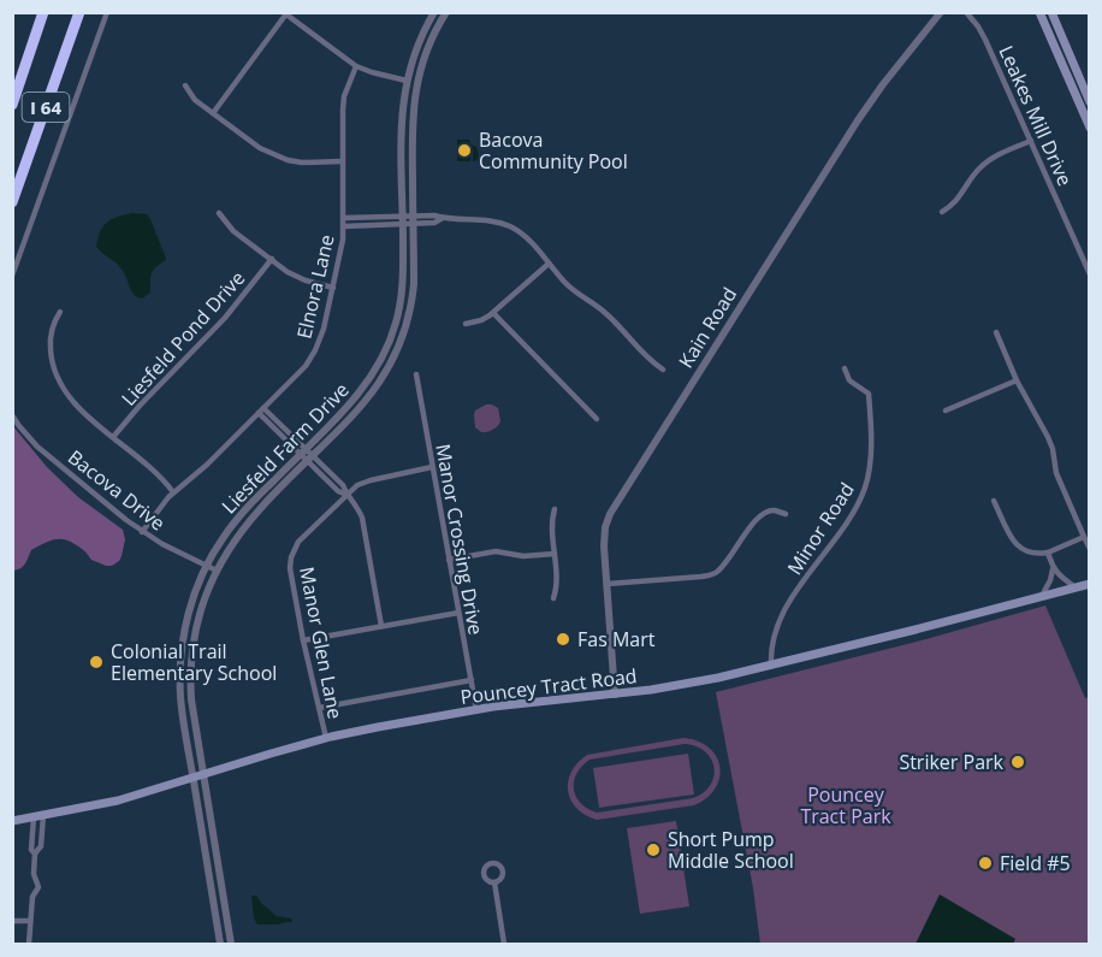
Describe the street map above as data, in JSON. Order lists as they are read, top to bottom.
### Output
{
  "streets": {
    "highway": ["I 64"],
    "main road": ["Pouncey Tract Road"],
    "street": [
      "Leakes Mill Drive",
      "Elnora Lane",
      "Kain Road",
      "Liesfeld Pond Drive",
      "Liesfeld Farm Drive",
      "Bacova Drive",
      "Minor Road",
      "Manor Crossing Drive",
      "Manor Glen Lane"
    ]
  },
  "crossings": [
    ["Elnora Lane", "Bacova Drive"],
    ["Kain Road", "Pouncey Tract Road"],
    ["Liesfeld Farm Drive", "Bacova Drive"],
    ["Liesfeld Farm Drive", "Pouncey Tract Road"],
    ["Minor Road", "Pouncey Tract Road"],
    ["Manor Crossing Drive", "Manor Glen Lane"],
    ["Manor Crossing Drive", "Pouncey Tract Road"],
    ["Manor Glen Lane", "Pouncey Tract Road"]
  ],
  "parks": ["Pouncey Tract Park"],
  "places": [
    "Bacova Community Pool",
    "Fas Mart",
    "Colonial Trail Elementary School",
    "Striker Park",
    "Short Pump Middle School",
    "Field #5"
  ]
}
